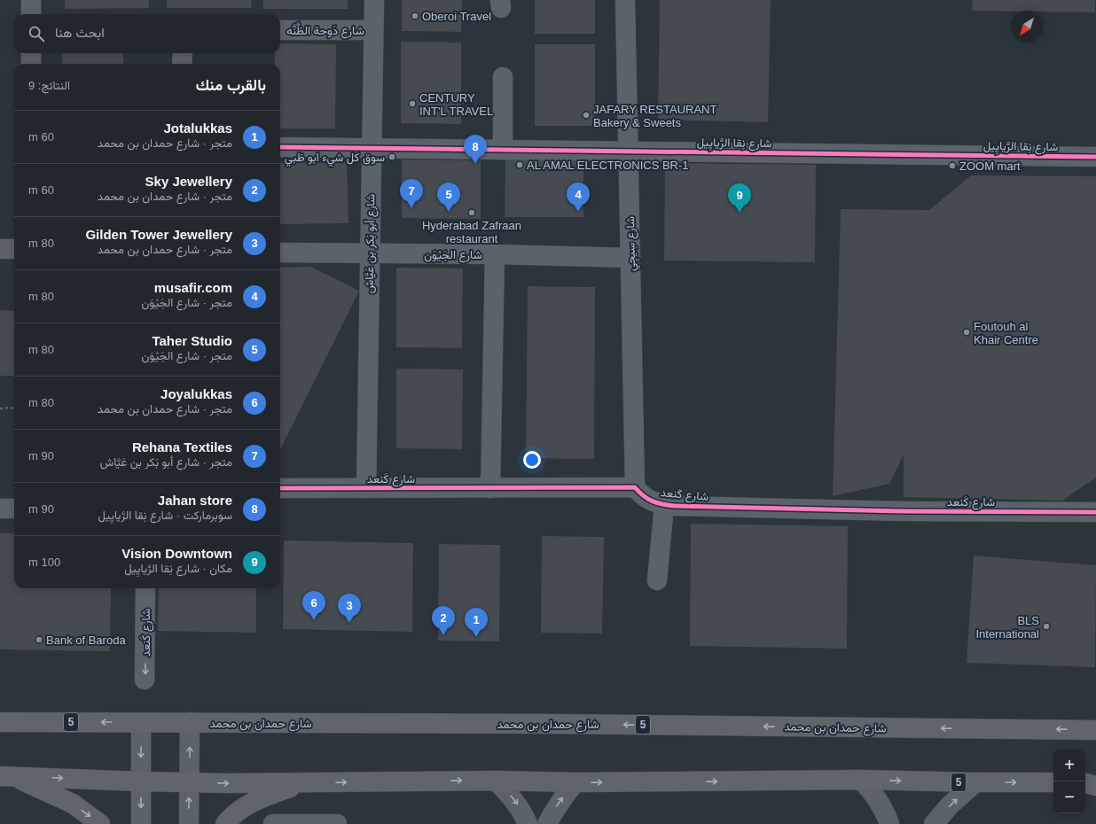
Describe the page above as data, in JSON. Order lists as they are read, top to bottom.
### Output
{
  "streets": {
    "main road": ["5", "شارع حمدان بن محمد"],
    "street": [
      "شارع دَوحة الظَّنَّه",
      "شارع نِقا الرَّيايِيل",
      "شارع أبو بَكر بن عَيَّاش",
      "شارع سِيجِي",
      "شارع الجَيْوَن",
      "شارع كَنعد"
    ]
  },
  "crossings": [
    ["شارع دَوحة الظَّنَّه", "شارع أبو بَكر بن عَيَّاش"],
    ["شارع نِقا الرَّيايِيل", "شارع أبو بَكر بن عَيَّاش"],
    ["شارع نِقا الرَّيايِيل", "شارع سِيجِي"],
    ["شارع أبو بَكر بن عَيَّاش", "شارع الجَيْوَن"],
    ["شارع أبو بَكر بن عَيَّاش", "شارع كَنعد"],
    ["شارع سِيجِي", "شارع الجَيْوَن"],
    ["شارع سِيجِي", "شارع كَنعد"]
  ],
  "places": [
    "Oberoi Travel",
    "CENTURY INT'L TRAVEL",
    "JAFARY RESTAURANT Bakery & Sweets",
    "سوق كل شيء ابو ظبي",
    "AL AMAL ELECTRONICS BR-1",
    "ZOOM mart",
    "Hyderabad Zafraan restaurant",
    "Foutouh al Khair Centre",
    "BLS International",
    "Bank of Baroda"
  ],
  "north": "bottom left",
  "page": {
    "search": "ابحث هنا",
    "heading": ["بالقرب منك", "النتائج: 9"],
    "list": [
      {
        "mark": "1",
        "name": "Jotalukkas",
        "note": "متجر · شارع حمدان بن محمد",
        "value": "60 m"
      },
      {
        "mark": "2",
        "name": "Sky Jewellery",
        "note": "متجر · شارع حمدان بن محمد",
        "value": "60 m"
      },
      {
        "mark": "3",
        "name": "Gilden Tower Jewellery",
        "note": "متجر · شارع حمدان بن محمد",
        "value": "80 m"
      },
      {
        "mark": "4",
        "name": "musafir.com",
        "note": "متجر · شارع الجَيْوَن",
        "value": "80 m"
      },
      {
        "mark": "5",
        "name": "Taher Studio",
        "note": "متجر · شارع الجَيْوَن",
        "value": "80 m"
      },
      {
        "mark": "6",
        "name": "Joyalukkas",
        "note": "متجر · شارع حمدان بن محمد",
        "value": "80 m"
      },
      {
        "mark": "7",
        "name": "Rehana Textiles",
        "note": "متجر · شارع أبو بَكر بن عَيَّاش",
        "value": "90 m"
      },
      {
        "mark": "8",
        "name": "Jahan store",
        "note": "سوبرماركت · شارع نِقا الرَّيايِيل",
        "value": "90 m"
      },
      {
        "mark": "9",
        "name": "Vision Downtown",
        "note": "مكان · شارع نِقا الرَّيايِيل",
        "value": "100 m"
      }
    ],
    "pins": [
      "8",
      "7",
      "4",
      "5",
      "9",
      "6",
      "3",
      "2",
      "1"
    ],
    "map_buttons": ["+", "−"]
  }
}
